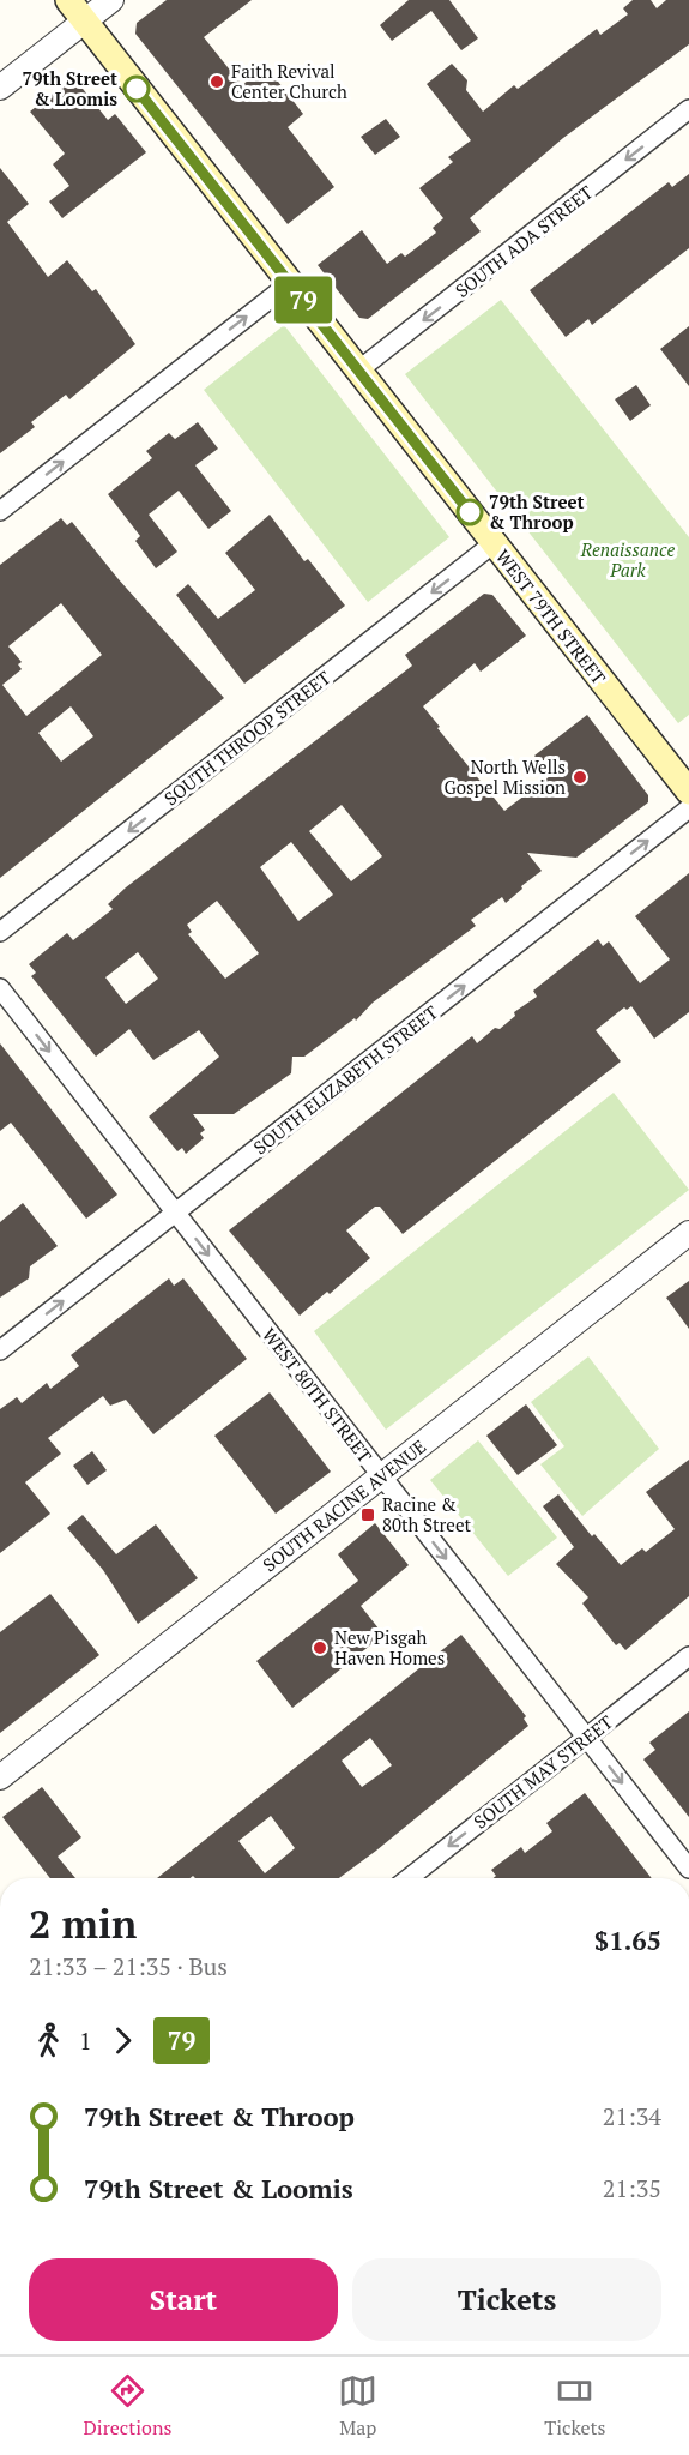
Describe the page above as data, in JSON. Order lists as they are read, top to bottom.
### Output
{
  "streets": {
    "main road": ["WEST 79TH STREET"],
    "street": [
      "SOUTH ADA STREET",
      "SOUTH THROOP STREET",
      "SOUTH ELIZABETH STREET",
      "WEST 80TH STREET",
      "SOUTH RACINE AVENUE",
      "SOUTH MAY STREET"
    ]
  },
  "crossings": [
    ["SOUTH ADA STREET", "WEST 79TH STREET"],
    ["WEST 79TH STREET", "SOUTH THROOP STREET"],
    ["SOUTH ELIZABETH STREET", "WEST 80TH STREET"],
    ["WEST 80TH STREET", "SOUTH RACINE AVENUE"],
    ["WEST 80TH STREET", "SOUTH MAY STREET"]
  ],
  "one_way": [
    "SOUTH ADA STREET",
    "SOUTH THROOP STREET",
    "SOUTH ELIZABETH STREET",
    "WEST 80TH STREET",
    "SOUTH MAY STREET"
  ],
  "parks": ["Renaissance Park"],
  "places": {
    "other": [
      "Faith Revival Center Church",
      "79th Street & Loomis",
      "79th Street & Throop",
      "North Wells Gospel Mission",
      "New Pisgah Haven Homes"
    ],
    "transit": ["Racine & 80th Street"]
  },
  "lines": ["bus line 79"],
  "page": {
    "on_map": "79",
    "heading": ["2 min", "21:33 – 21:35 · Bus", "$1.65"],
    "legs": ["1", "79"],
    "list": [
      {
        "name": "79th Street & Throop",
        "value": "21:34"
      },
      {
        "name": "79th Street & Loomis",
        "value": "21:35"
      }
    ],
    "buttons": ["Start", "Tickets"],
    "tabs": ["Directions", "Map", "Tickets"]
  }
}
